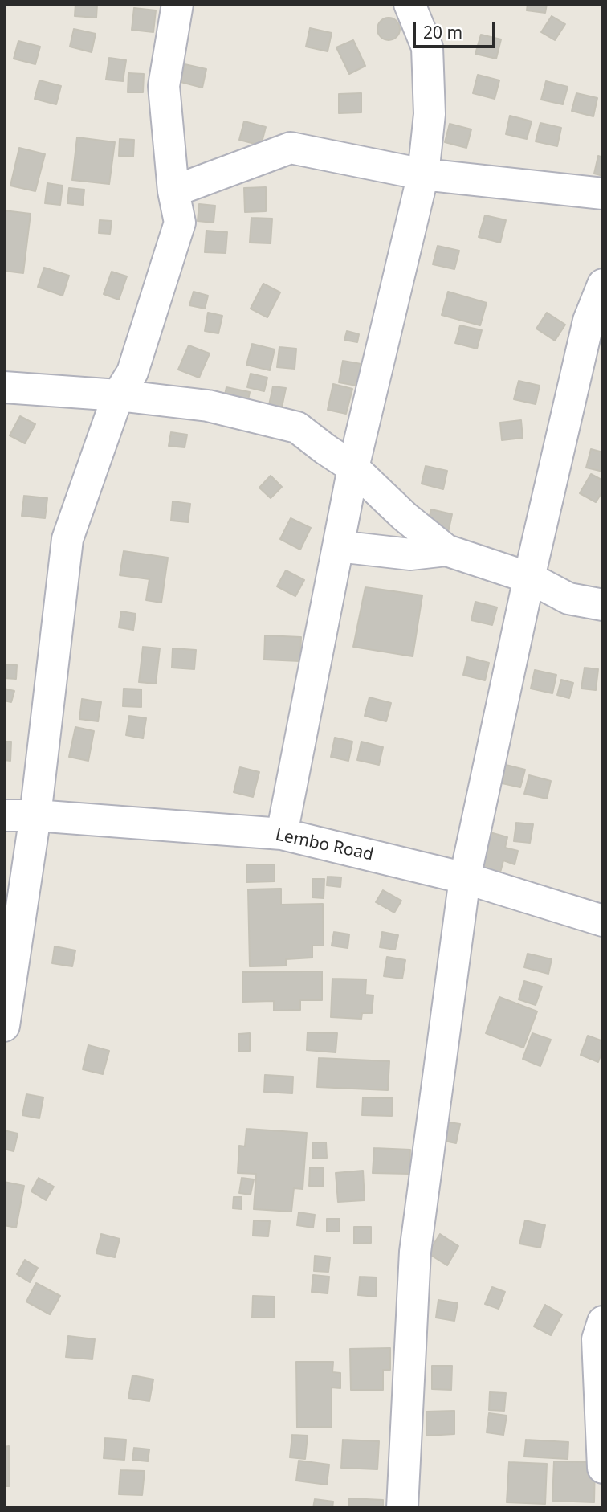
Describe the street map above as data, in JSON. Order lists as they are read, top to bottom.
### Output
{
  "streets": {
    "street": ["Lembo Road"]
  },
  "scale_bar": "20 m"
}
